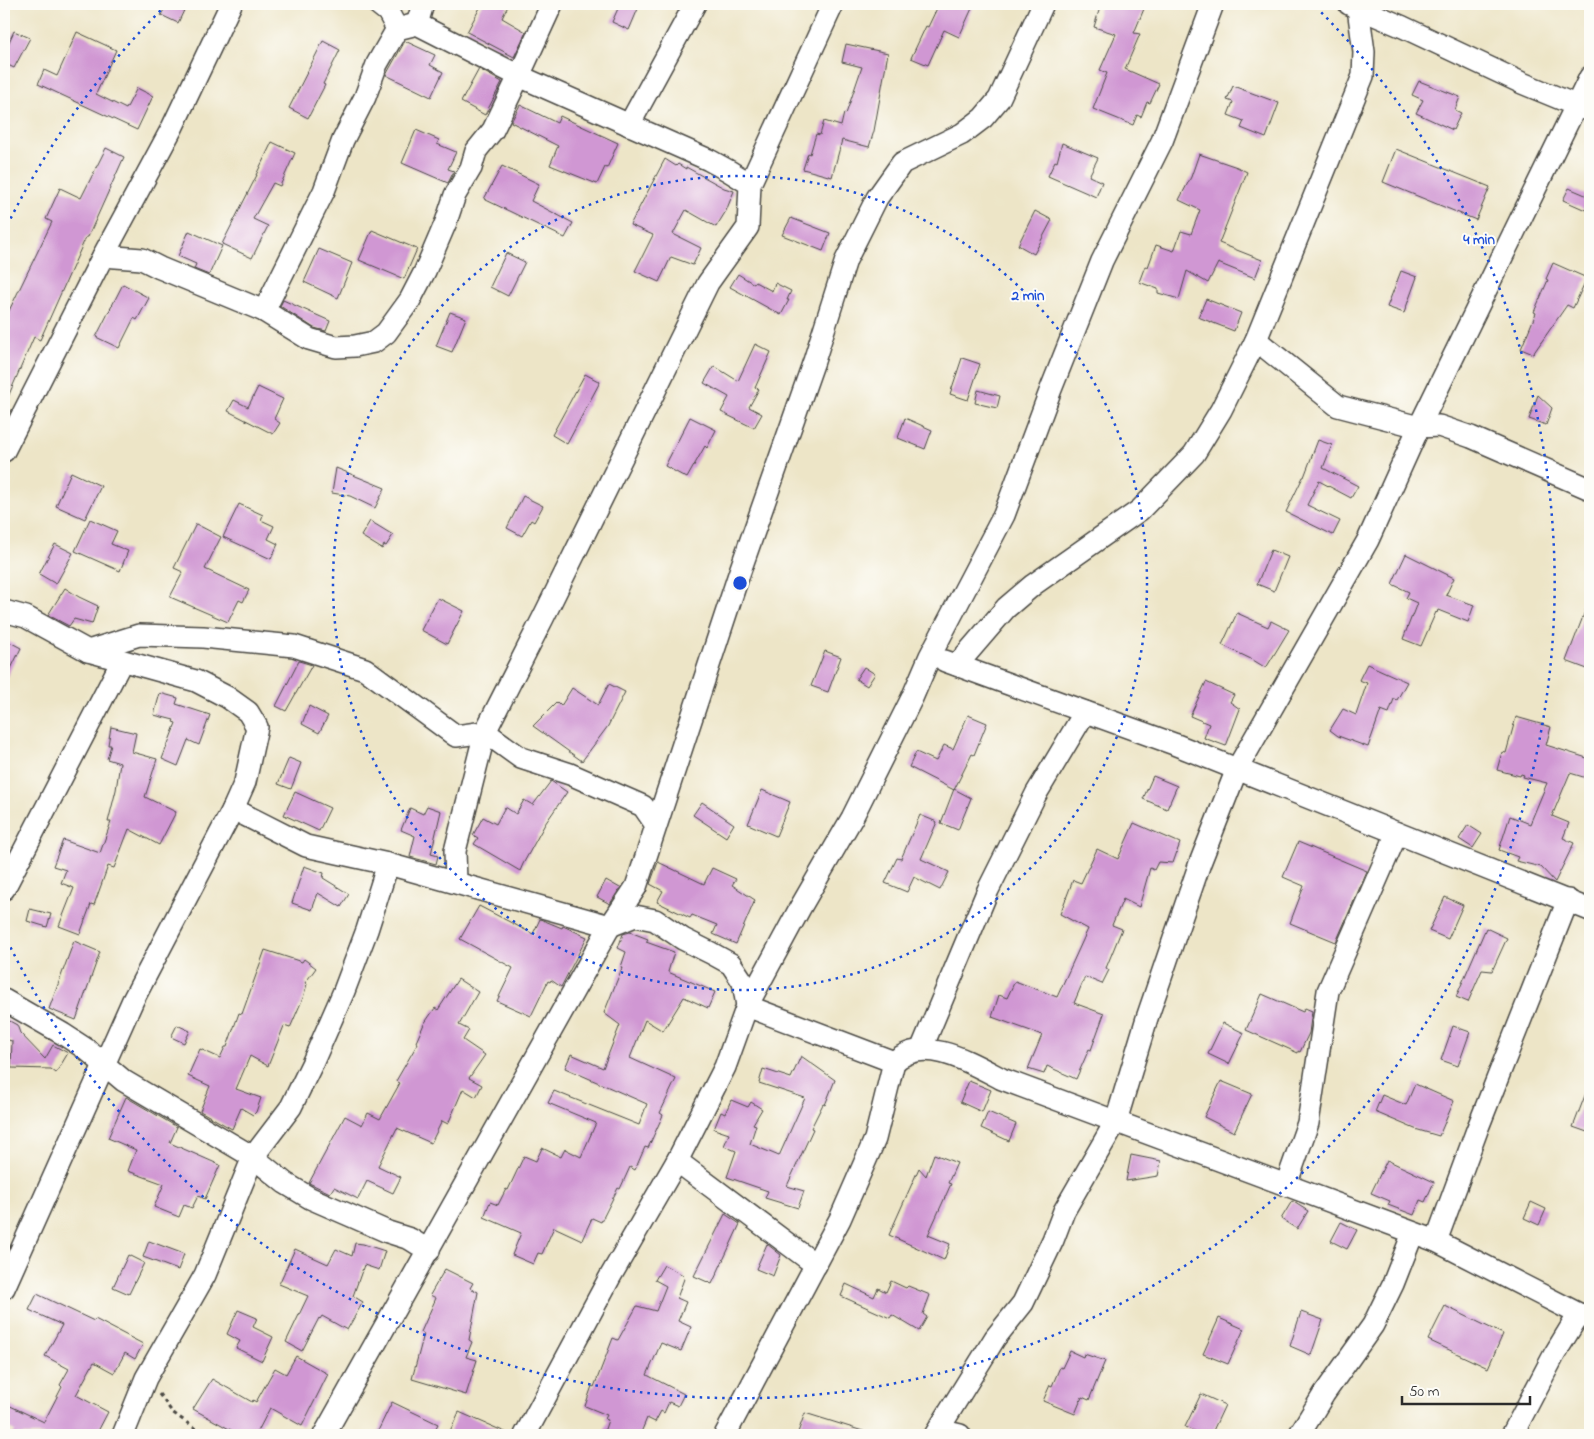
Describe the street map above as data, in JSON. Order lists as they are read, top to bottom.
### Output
{
  "scale_bar": "50 m",
  "rings": ["4 min", "2 min"]
}
